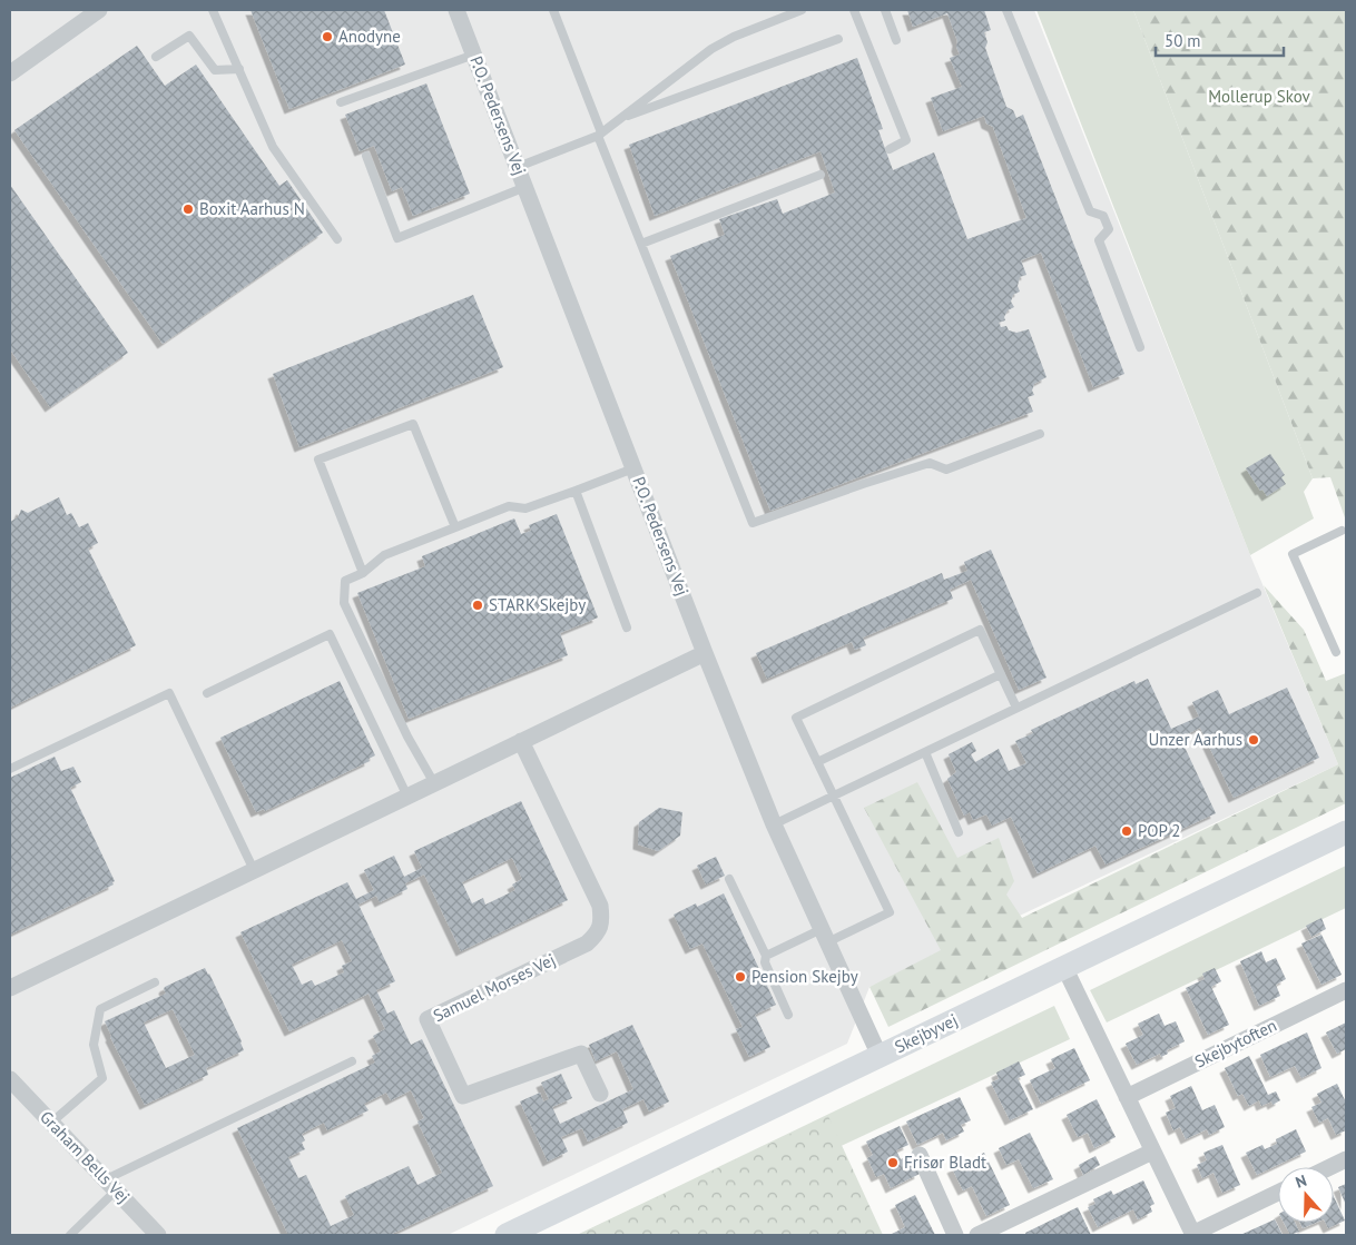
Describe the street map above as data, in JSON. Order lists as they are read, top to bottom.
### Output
{
  "streets": {
    "street": [
      "P.O. Pedersens Vej",
      "Samuel Morses Vej",
      "Skejbyvej",
      "Skejbytoften",
      "Graham Bells Vej"
    ]
  },
  "crossings": [
    ["P.O. Pedersens Vej", "Skejbyvej"]
  ],
  "parks": ["Mollerup Skov"],
  "places": [
    "Anodyne",
    "Boxit Aarhus N",
    "STARK Skejby",
    "Unzer Aarhus",
    "POP 2",
    "Pension Skejby",
    "Frisør Bladt"
  ],
  "scale_bar": "50 m",
  "north": "top"
}
